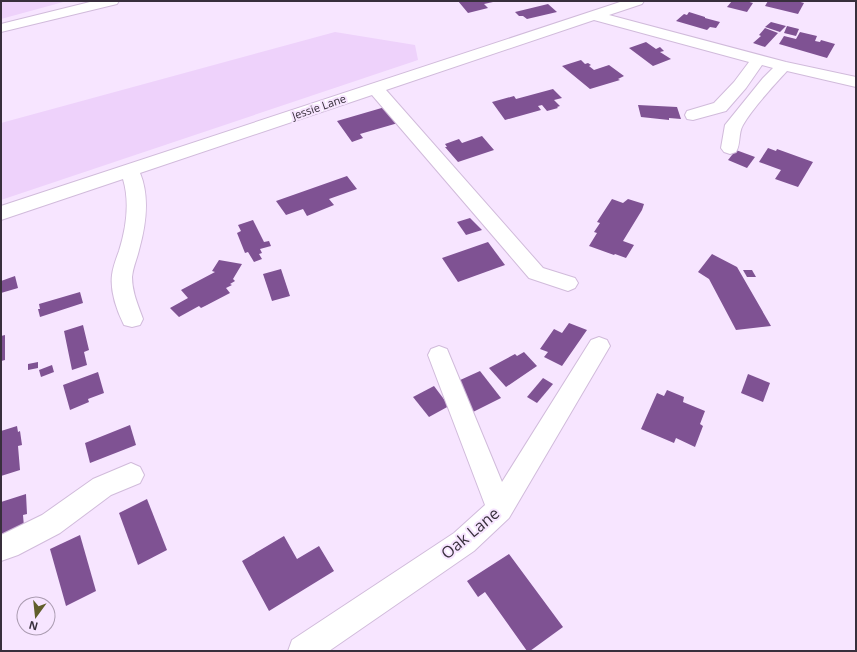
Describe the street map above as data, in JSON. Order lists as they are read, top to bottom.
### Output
{
  "streets": {
    "street": ["Jessie Lane", "Oak Lane"]
  },
  "north": "bottom"
}
